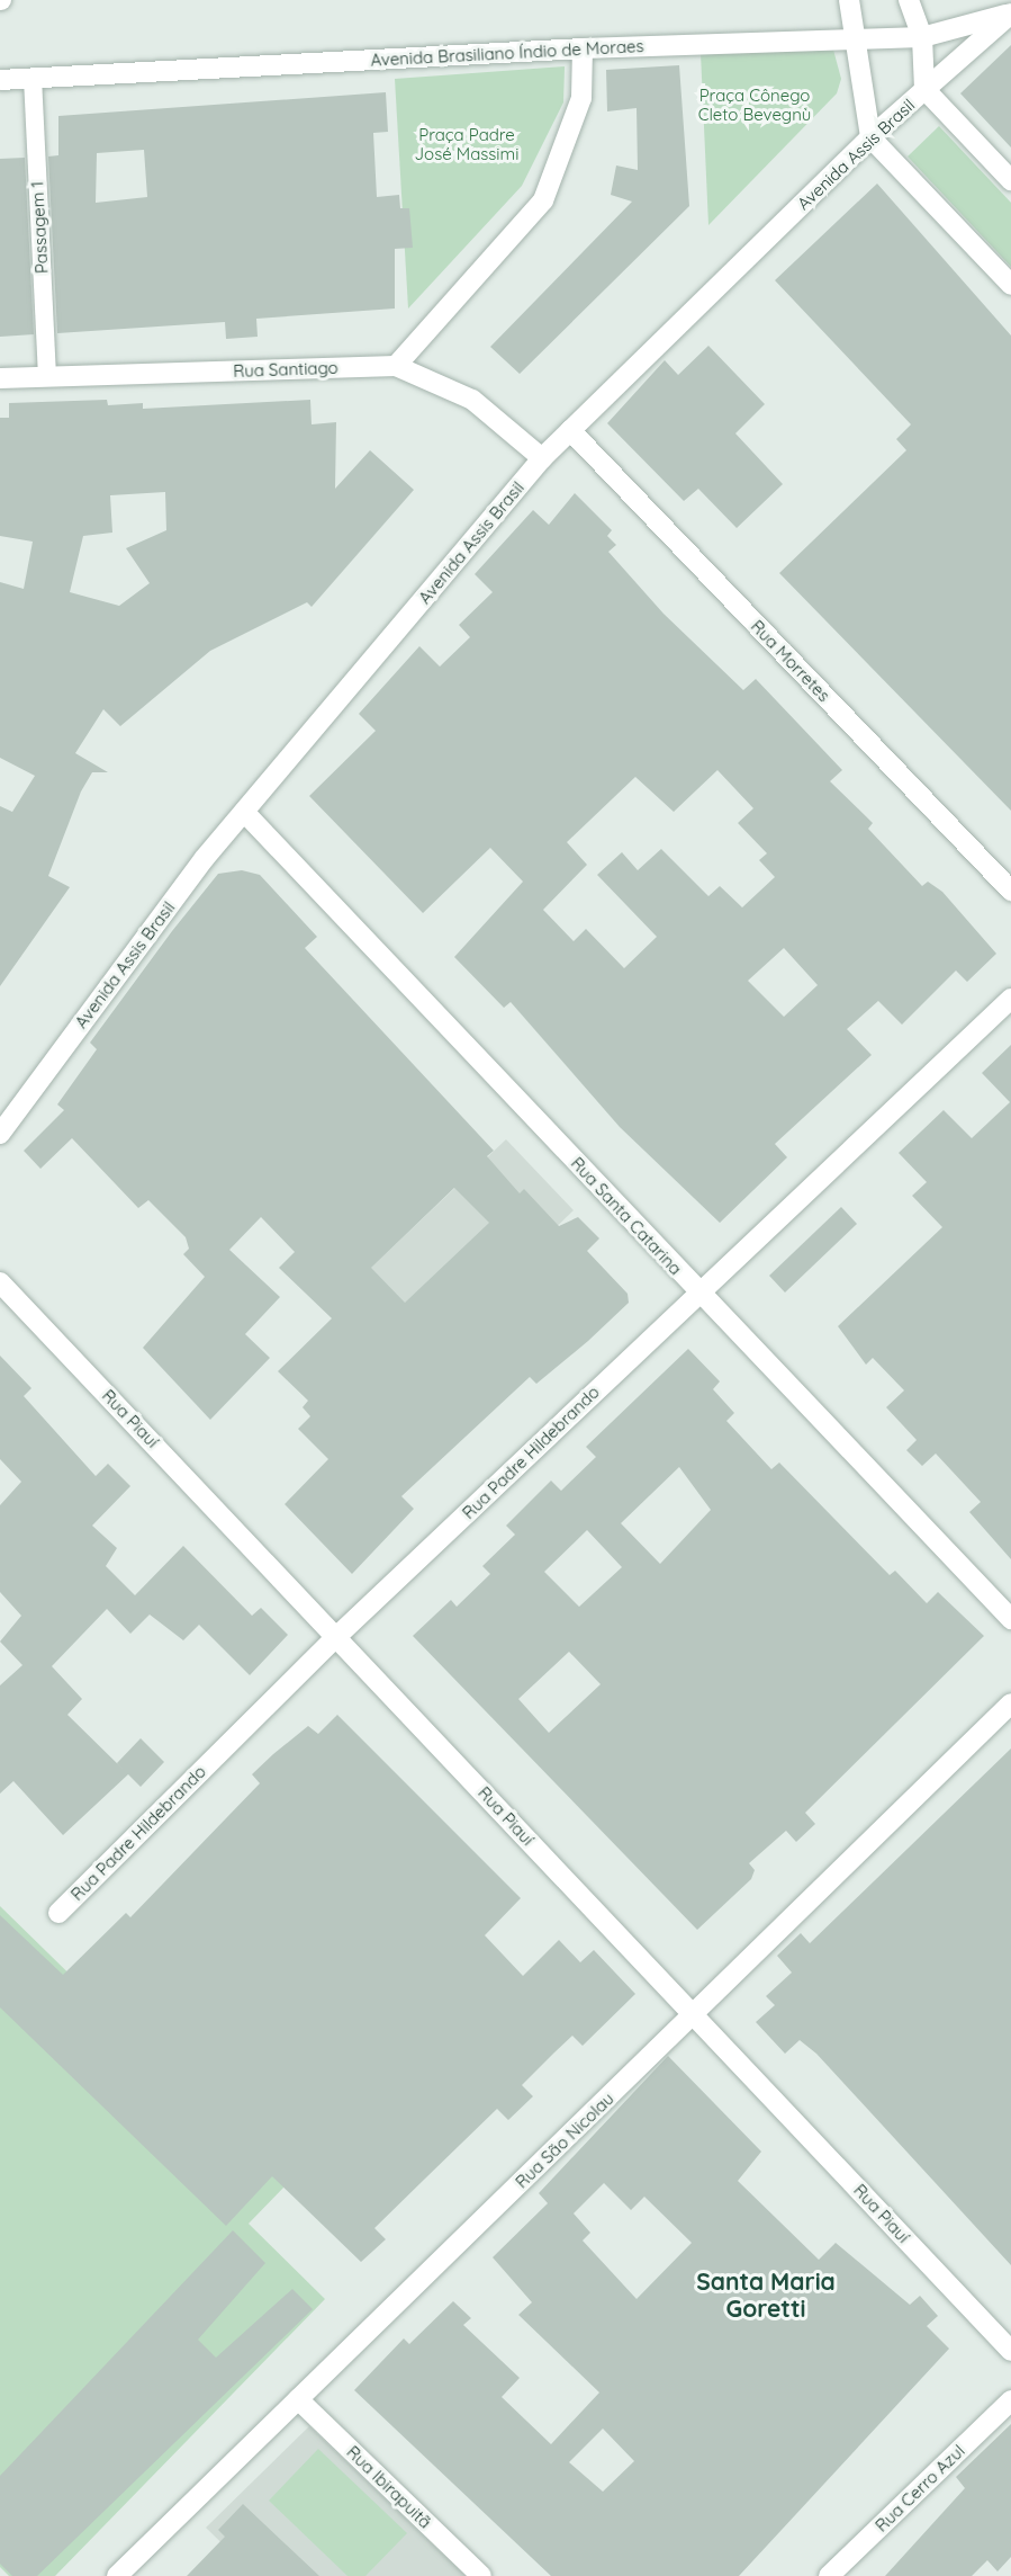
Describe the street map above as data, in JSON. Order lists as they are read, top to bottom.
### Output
{
  "streets": {
    "street": [
      "Avenida Brasiliano Índio de Moraes",
      "Avenida Assis Brasil",
      "Passagem 1",
      "Rua Santiago",
      "Rua Morretes",
      "Rua Santa Catarina",
      "Rua Piauí",
      "Rua Padre Hildebrando",
      "Rua São Nicolau",
      "Rua Ibirapuitã",
      "Rua Cerro Azul"
    ]
  },
  "crossings": [
    ["Avenida Brasiliano Índio de Moraes", "Avenida Assis Brasil"],
    ["Avenida Brasiliano Índio de Moraes", "Passagem 1"],
    ["Avenida Assis Brasil", "Rua Santiago"],
    ["Avenida Assis Brasil", "Rua Morretes"],
    ["Avenida Assis Brasil", "Rua Santa Catarina"],
    ["Passagem 1", "Rua Santiago"],
    ["Rua Santa Catarina", "Rua Padre Hildebrando"],
    ["Rua Piauí", "Rua Padre Hildebrando"],
    ["Rua Piauí", "Rua São Nicolau"],
    ["Rua São Nicolau", "Rua Ibirapuitã"]
  ],
  "districts": ["Santa Maria Goretti"],
  "parks": ["Praça Cônego Cleto Bevegnù", "Praça Padre José Massimi"]
}
